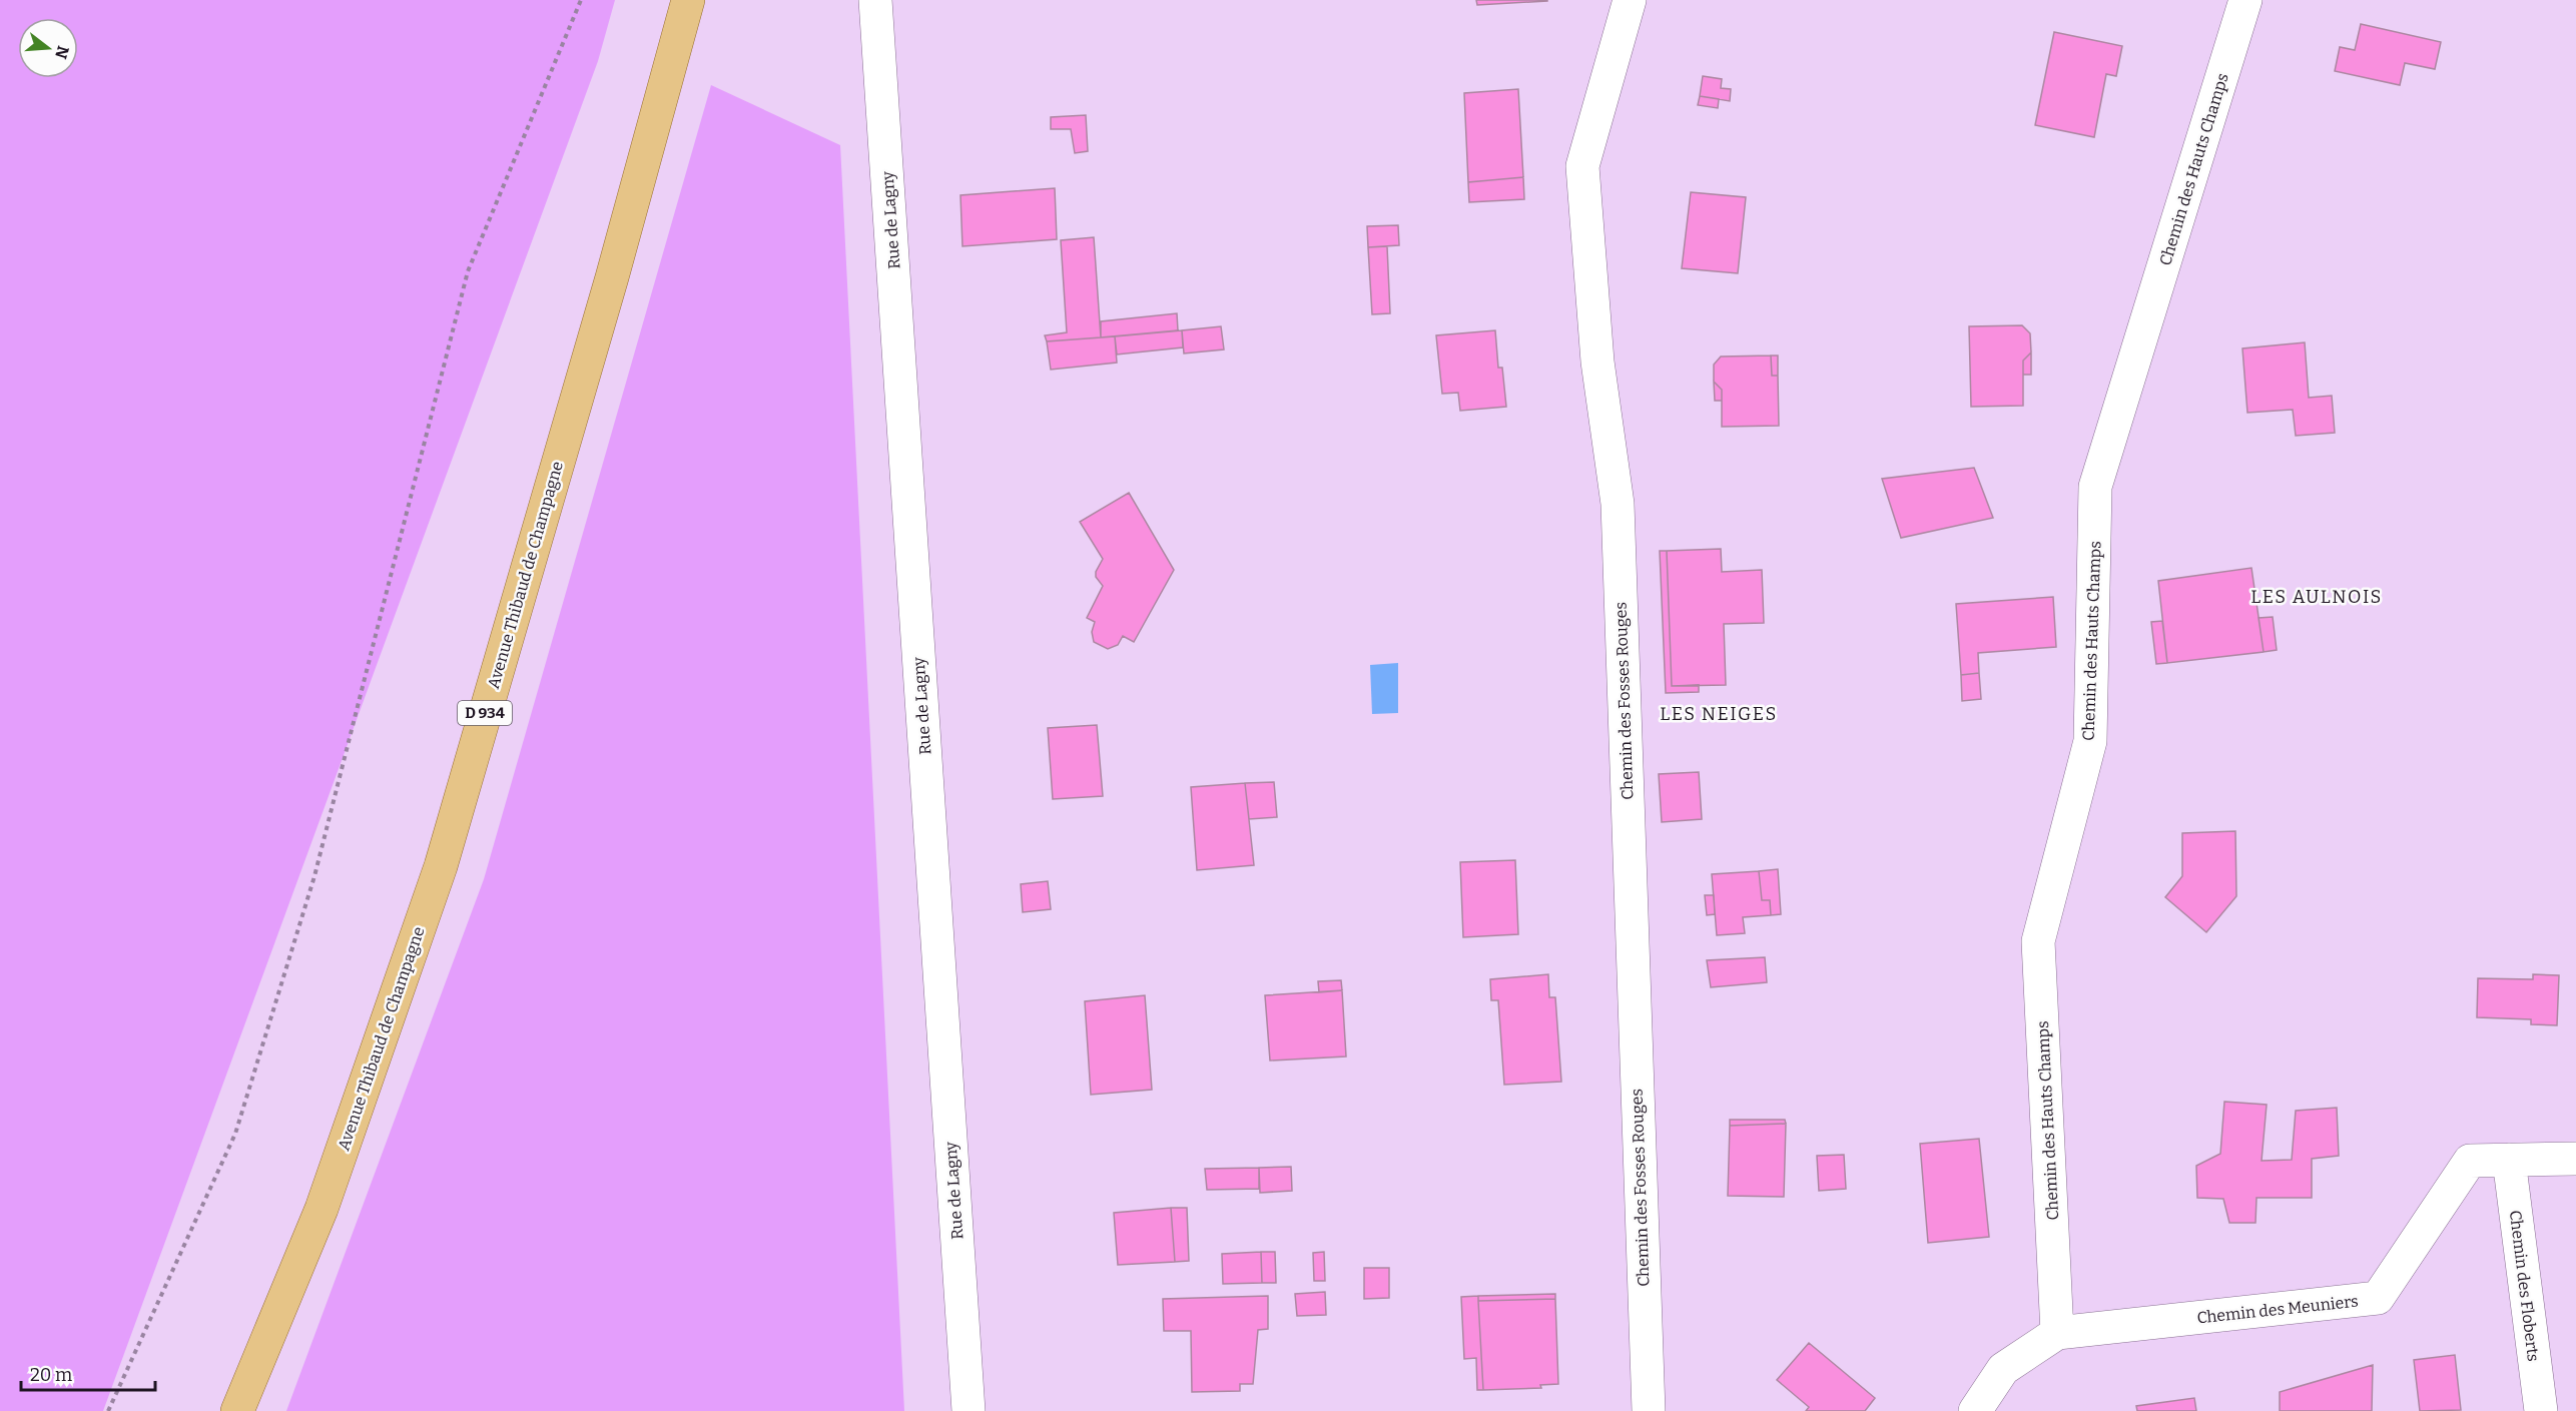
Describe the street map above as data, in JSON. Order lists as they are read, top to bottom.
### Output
{
  "streets": {
    "main road": ["Avenue Thibaud de Champagne", "D 934"],
    "street": [
      "Chemin des Hauts Champs",
      "Rue de Lagny",
      "Chemin des Fosses Rouges",
      "Chemin des Floberts",
      "Chemin des Meuniers"
    ]
  },
  "crossings": [
    ["Chemin des Hauts Champs", "Chemin des Meuniers"],
    ["Chemin des Floberts", "Chemin des Meuniers"]
  ],
  "districts": ["LES AULNOIS", "LES NEIGES"],
  "scale_bar": "20 m",
  "north": "right"
}
